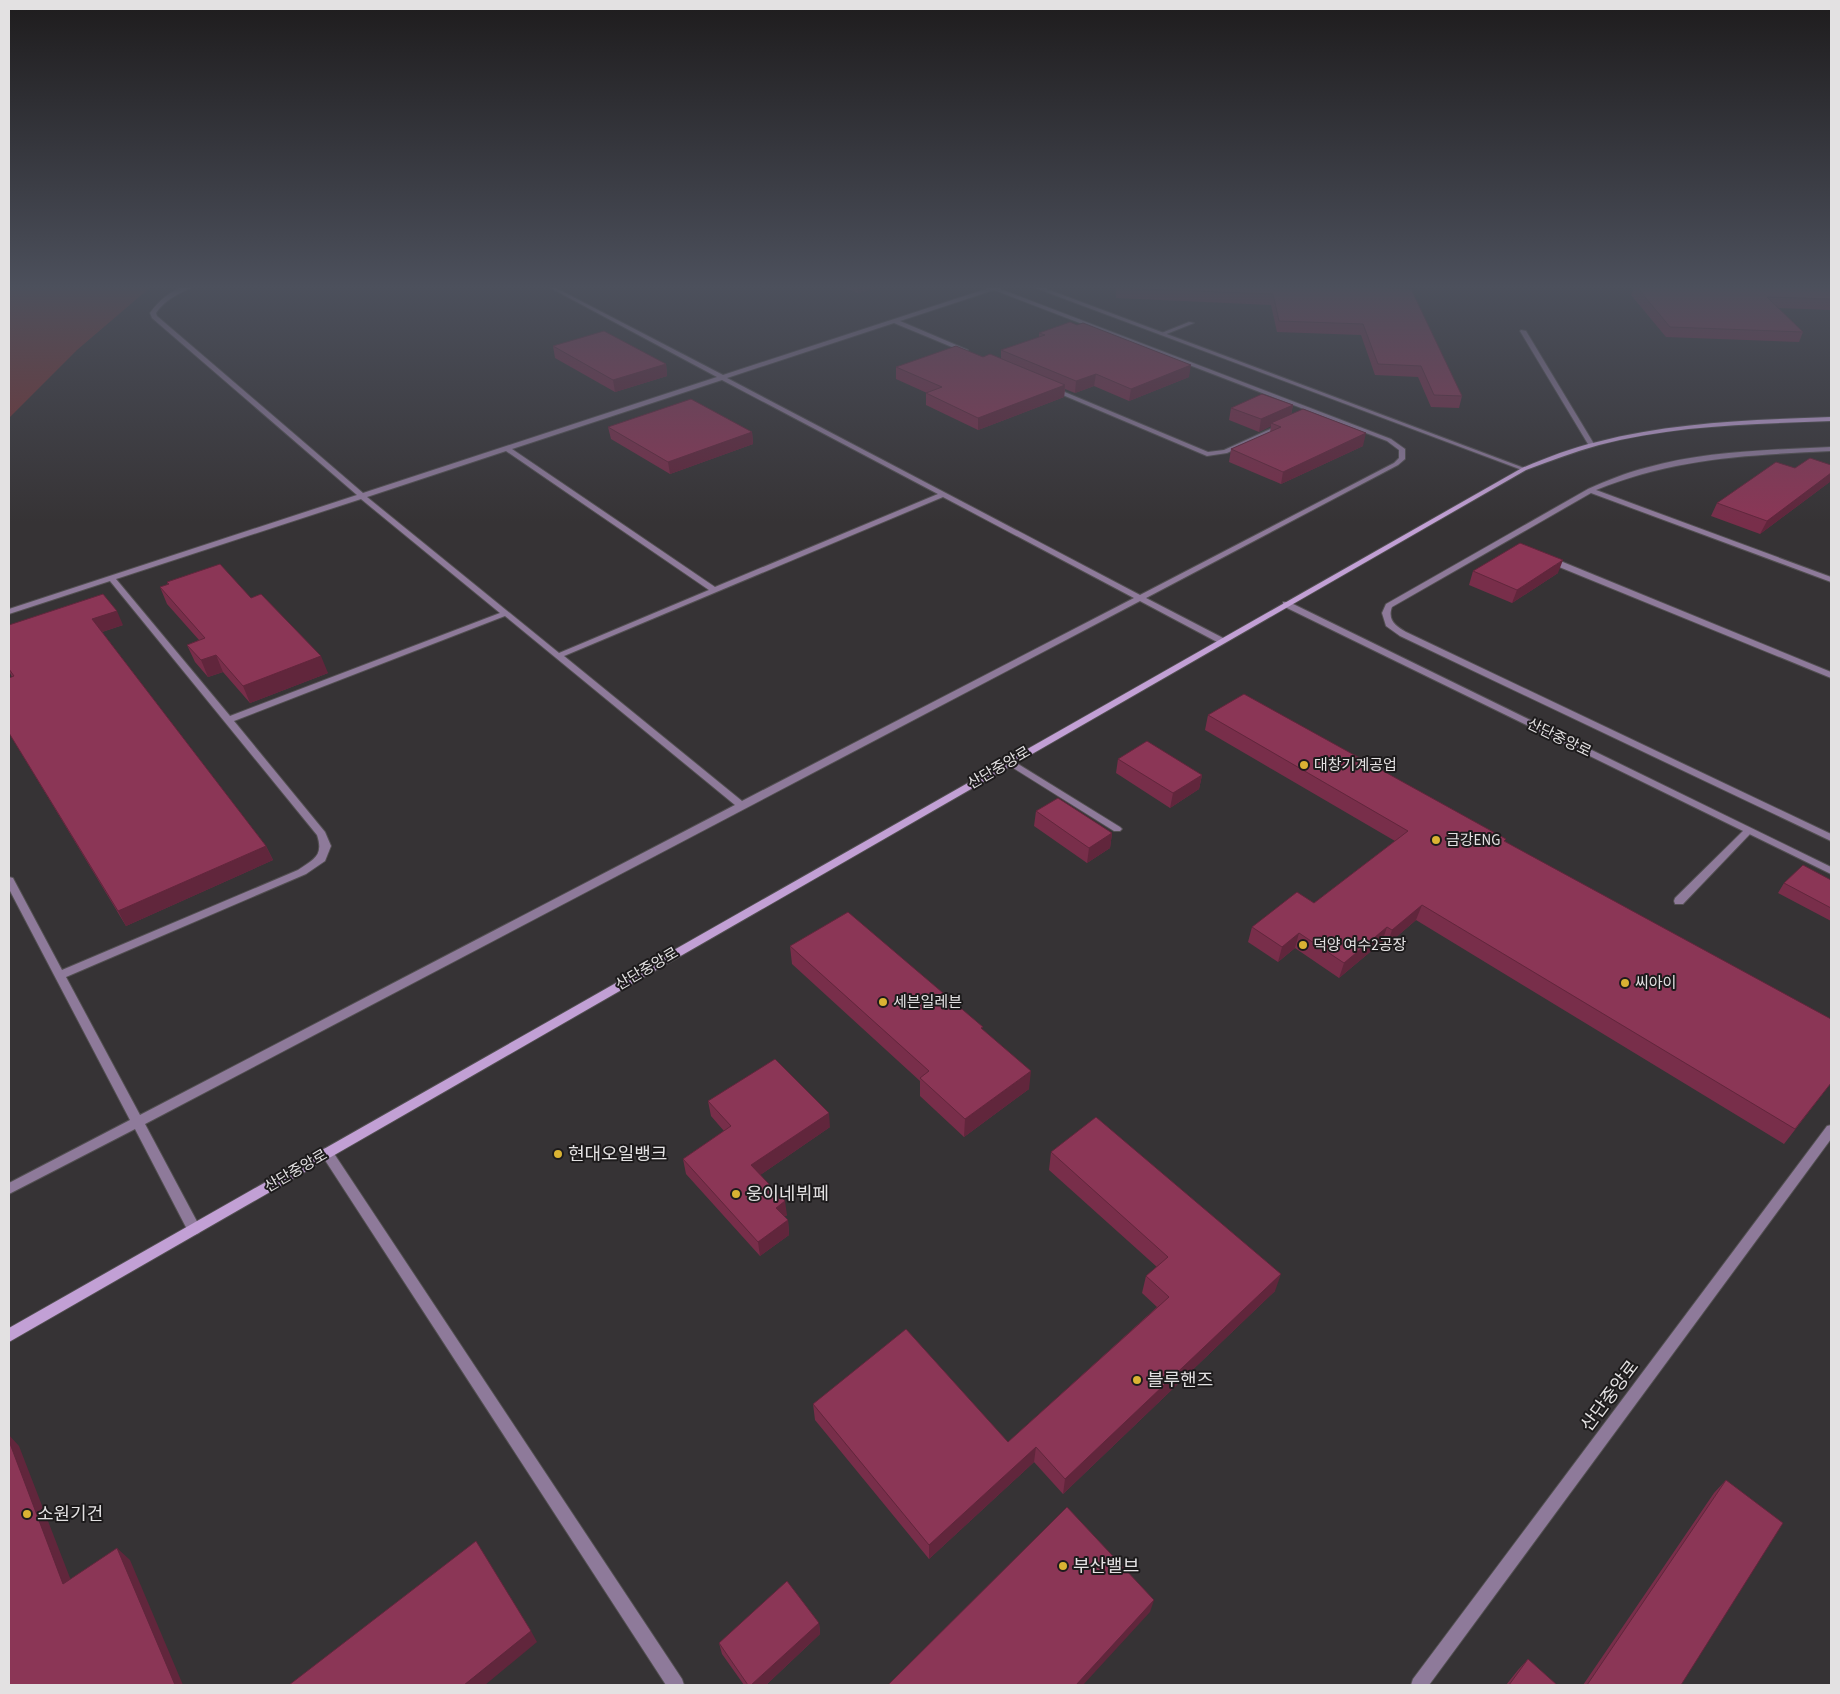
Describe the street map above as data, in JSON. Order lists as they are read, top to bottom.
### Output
{
  "streets": {
    "street": ["산단중앙로"]
  },
  "places": [
    "대창기계공업",
    "금강ENG",
    "덕양 여수2공장",
    "씨아이",
    "세븐일레븐",
    "현대오일뱅크",
    "웅이네뷔페",
    "블루핸즈",
    "소원기건",
    "부산밸브"
  ]
}
